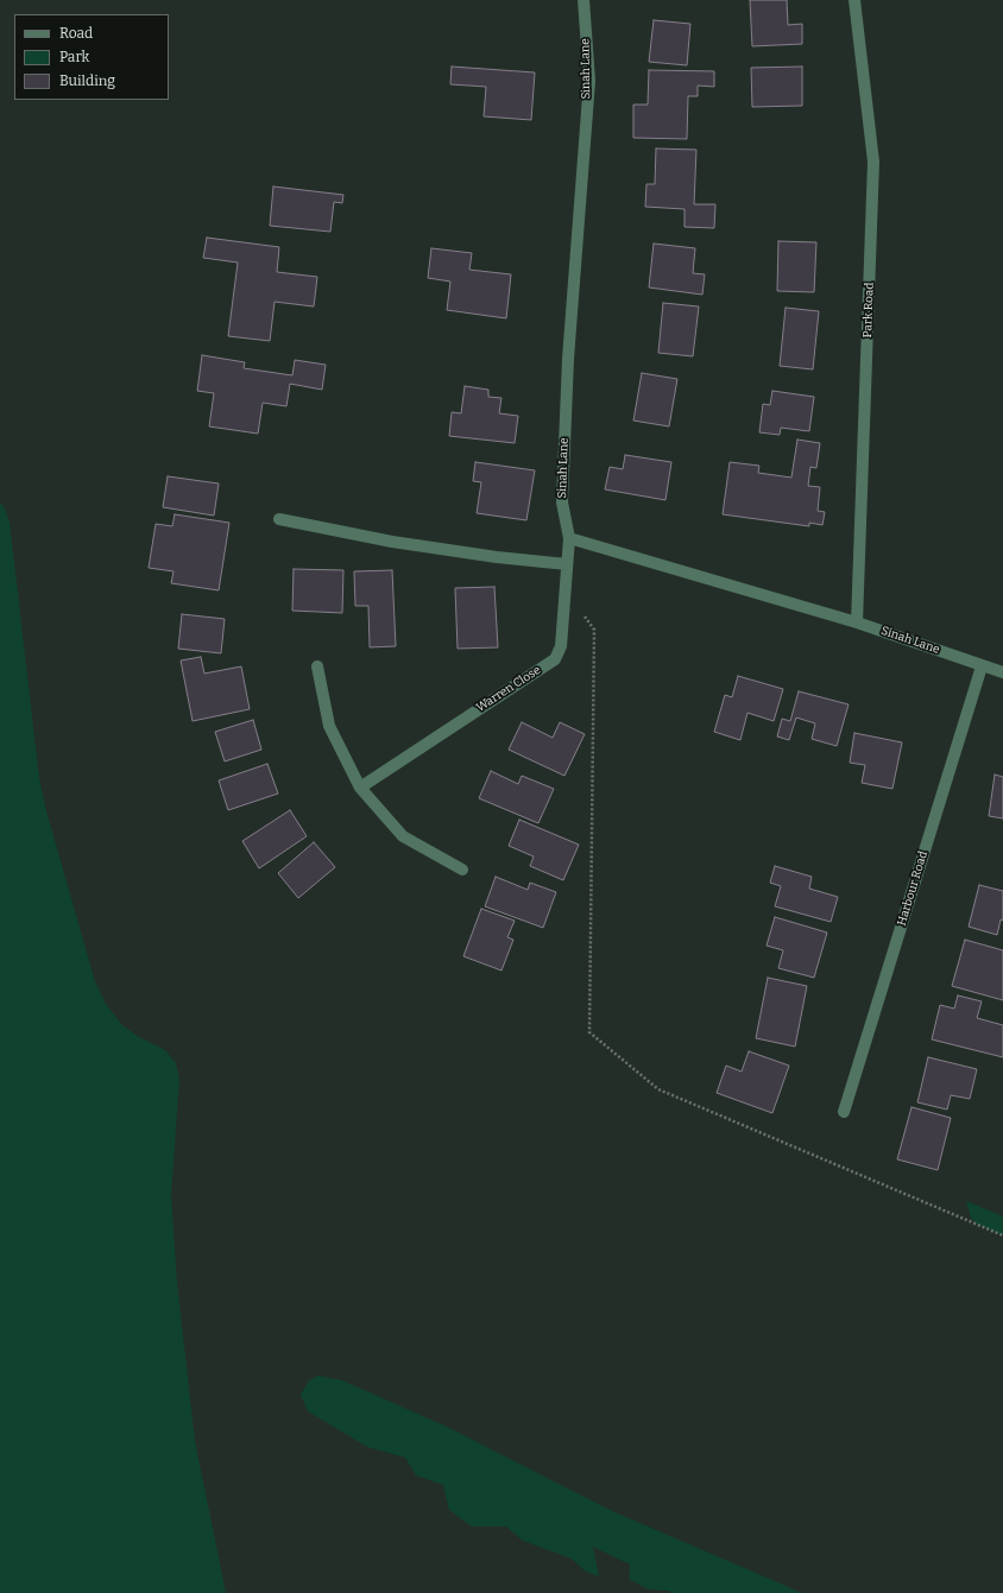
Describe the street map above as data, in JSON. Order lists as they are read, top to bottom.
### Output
{
  "streets": {
    "street": [
      "Sinah Lane",
      "Park Road",
      "Warren Close",
      "Harbour Road"
    ]
  },
  "crossings": [
    ["Sinah Lane", "Park Road"],
    ["Sinah Lane", "Warren Close"],
    ["Sinah Lane", "Harbour Road"]
  ],
  "legend": ["Road", "Park", "Building"]
}
